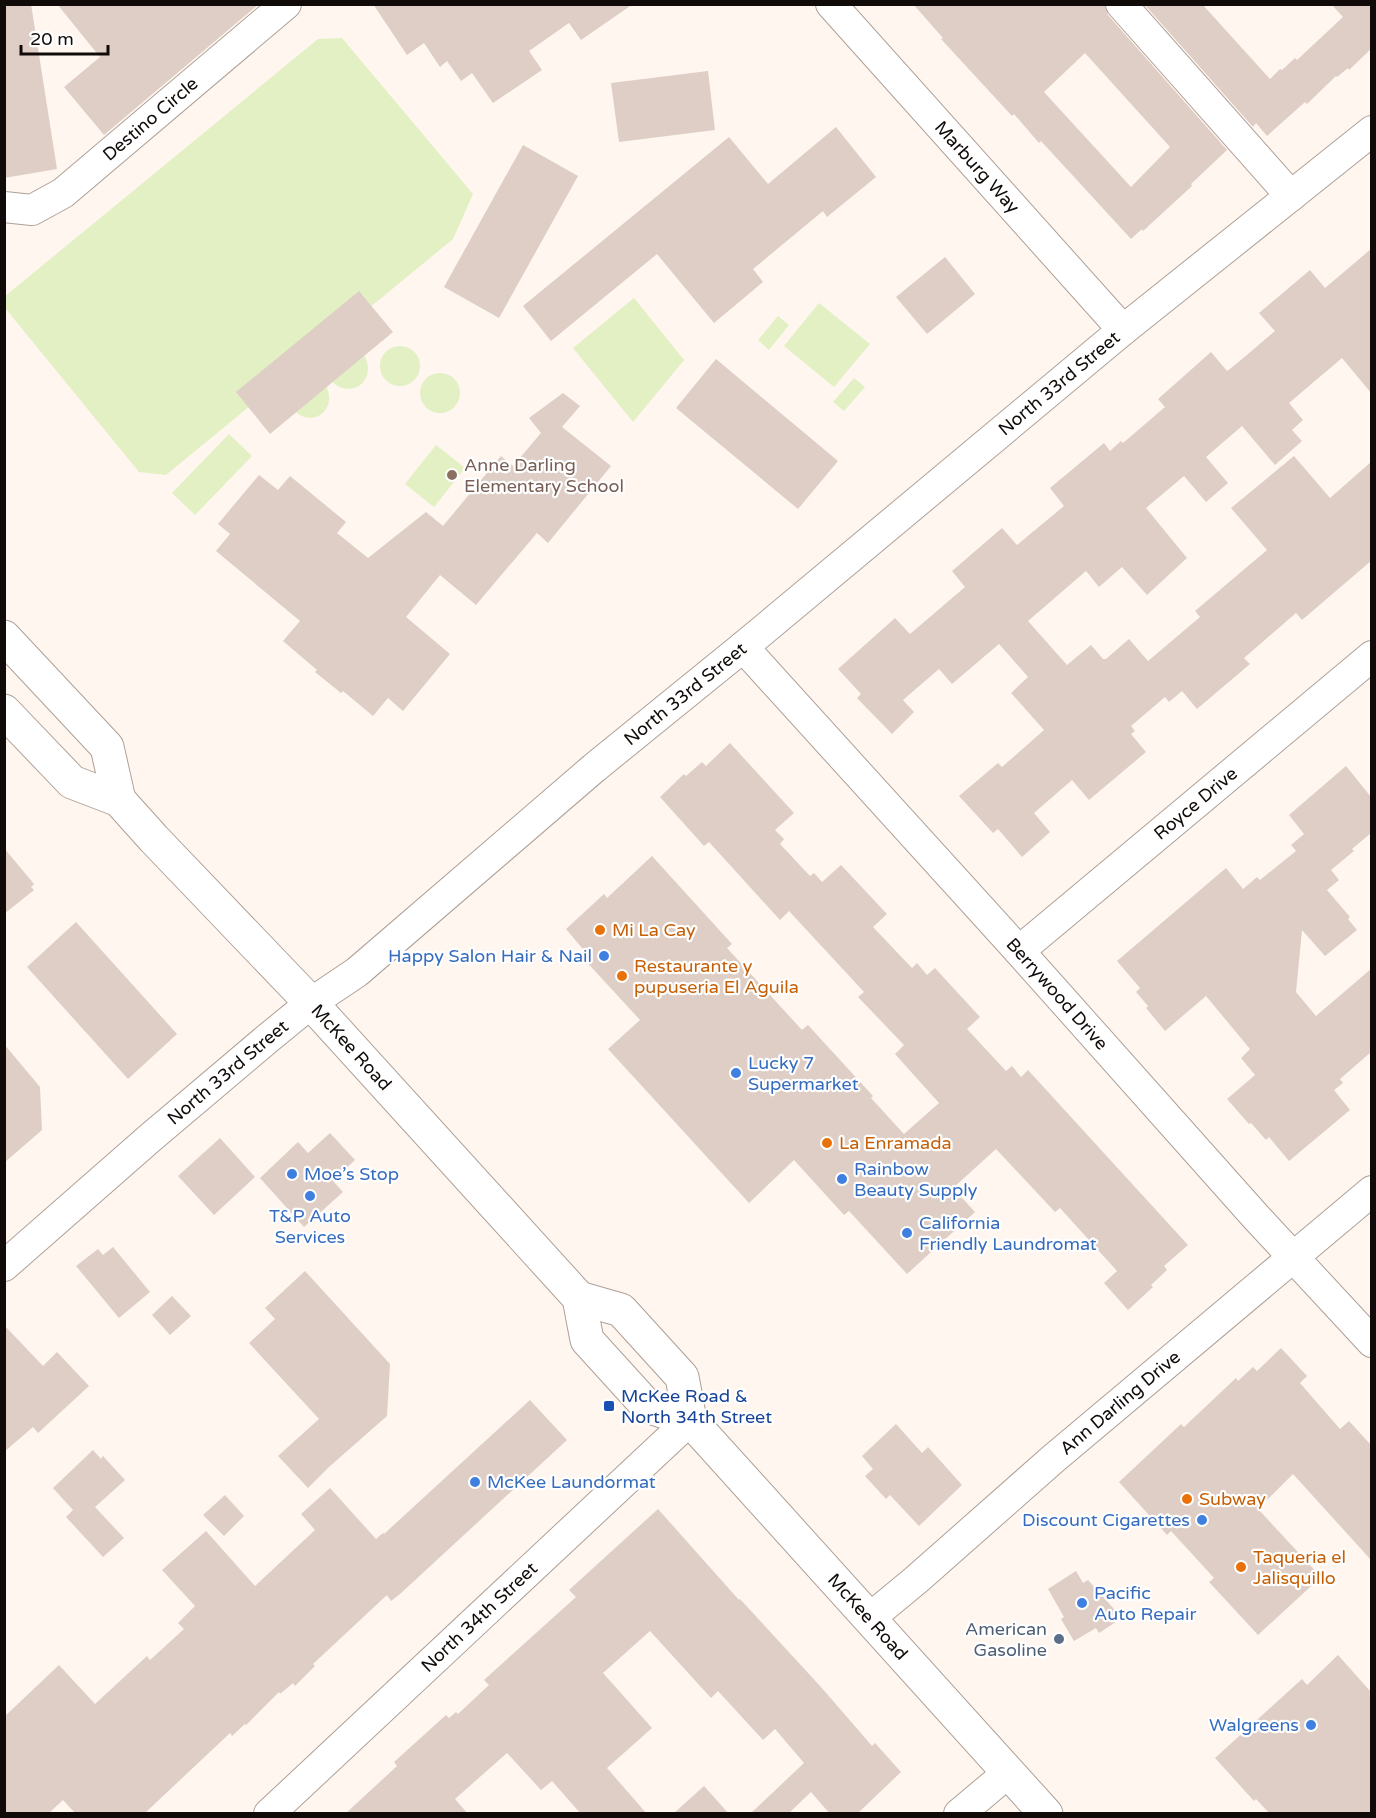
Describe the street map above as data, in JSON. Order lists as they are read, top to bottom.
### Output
{
  "streets": {
    "main road": ["McKee Road"],
    "street": [
      "Destino Circle",
      "Marburg Way",
      "North 33rd Street",
      "Royce Drive",
      "Berrywood Drive",
      "Ann Darling Drive",
      "North 34th Street"
    ]
  },
  "crossings": [
    ["Marburg Way", "North 33rd Street"],
    ["North 33rd Street", "Berrywood Drive"],
    ["North 33rd Street", "McKee Road"],
    ["Royce Drive", "Berrywood Drive"],
    ["Berrywood Drive", "Ann Darling Drive"],
    ["McKee Road", "Ann Darling Drive"],
    ["McKee Road", "North 34th Street"]
  ],
  "places": {
    "other": [
      "Anne Darling Elementary School",
      "Mi La Cay",
      "Happy Salon Hair & Nail",
      "Restaurante y pupuseria El Aguila",
      "Lucky 7 Supermarket",
      "La Enramada",
      "Moe’s Stop",
      "Rainbow Beauty Supply",
      "T&P Auto Services",
      "California Friendly Laundromat",
      "McKee Laundormat",
      "Subway",
      "Discount Cigarettes",
      "Taqueria el Jalisquillo",
      "Pacific Auto Repair",
      "American Gasoline",
      "Walgreens"
    ],
    "transit": ["McKee Road & North 34th Street"]
  },
  "scale_bar": "20 m"
}
